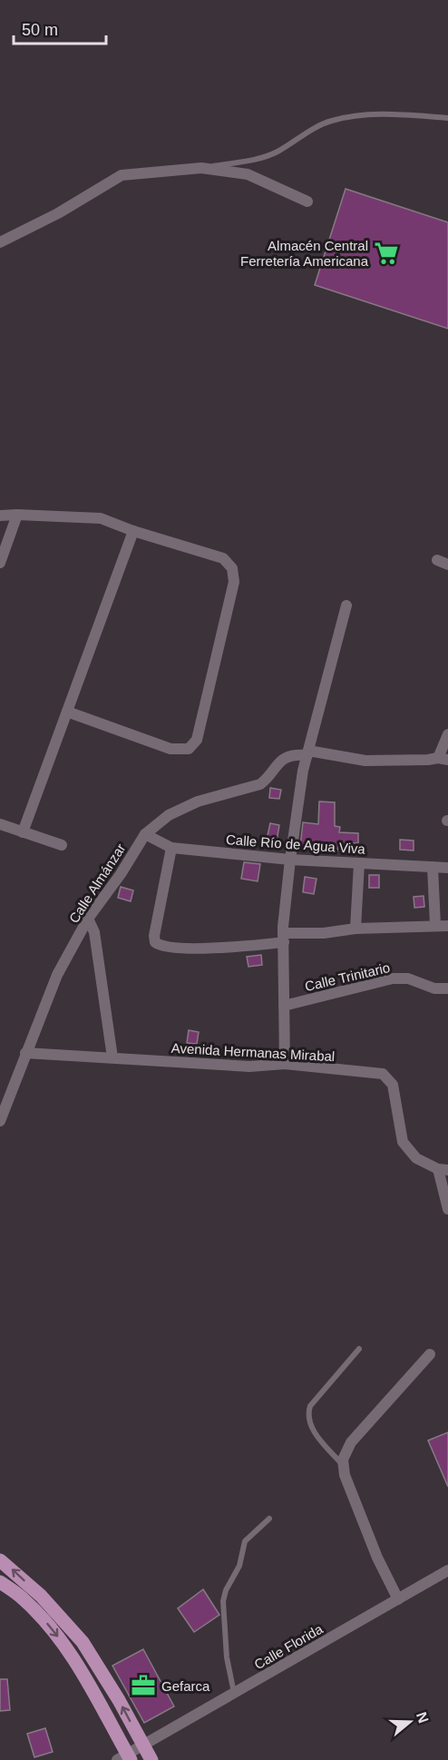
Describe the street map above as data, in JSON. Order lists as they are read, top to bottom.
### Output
{
  "streets": {
    "street": [
      "Calle Río de Agua Viva",
      "Calle Almánzar",
      "Calle Trinitario",
      "Avenida Hermanas Mirabal",
      "Calle Florida"
    ]
  },
  "crossings": [
    ["Calle Río de Agua Viva", "Calle Almánzar"],
    ["Calle Almánzar", "Avenida Hermanas Mirabal"]
  ],
  "places": {
    "supermarket": ["Almacén Central Ferretería Americana"],
    "office": ["Gefarca"]
  },
  "scale_bar": "50 m",
  "north": "right"
}
